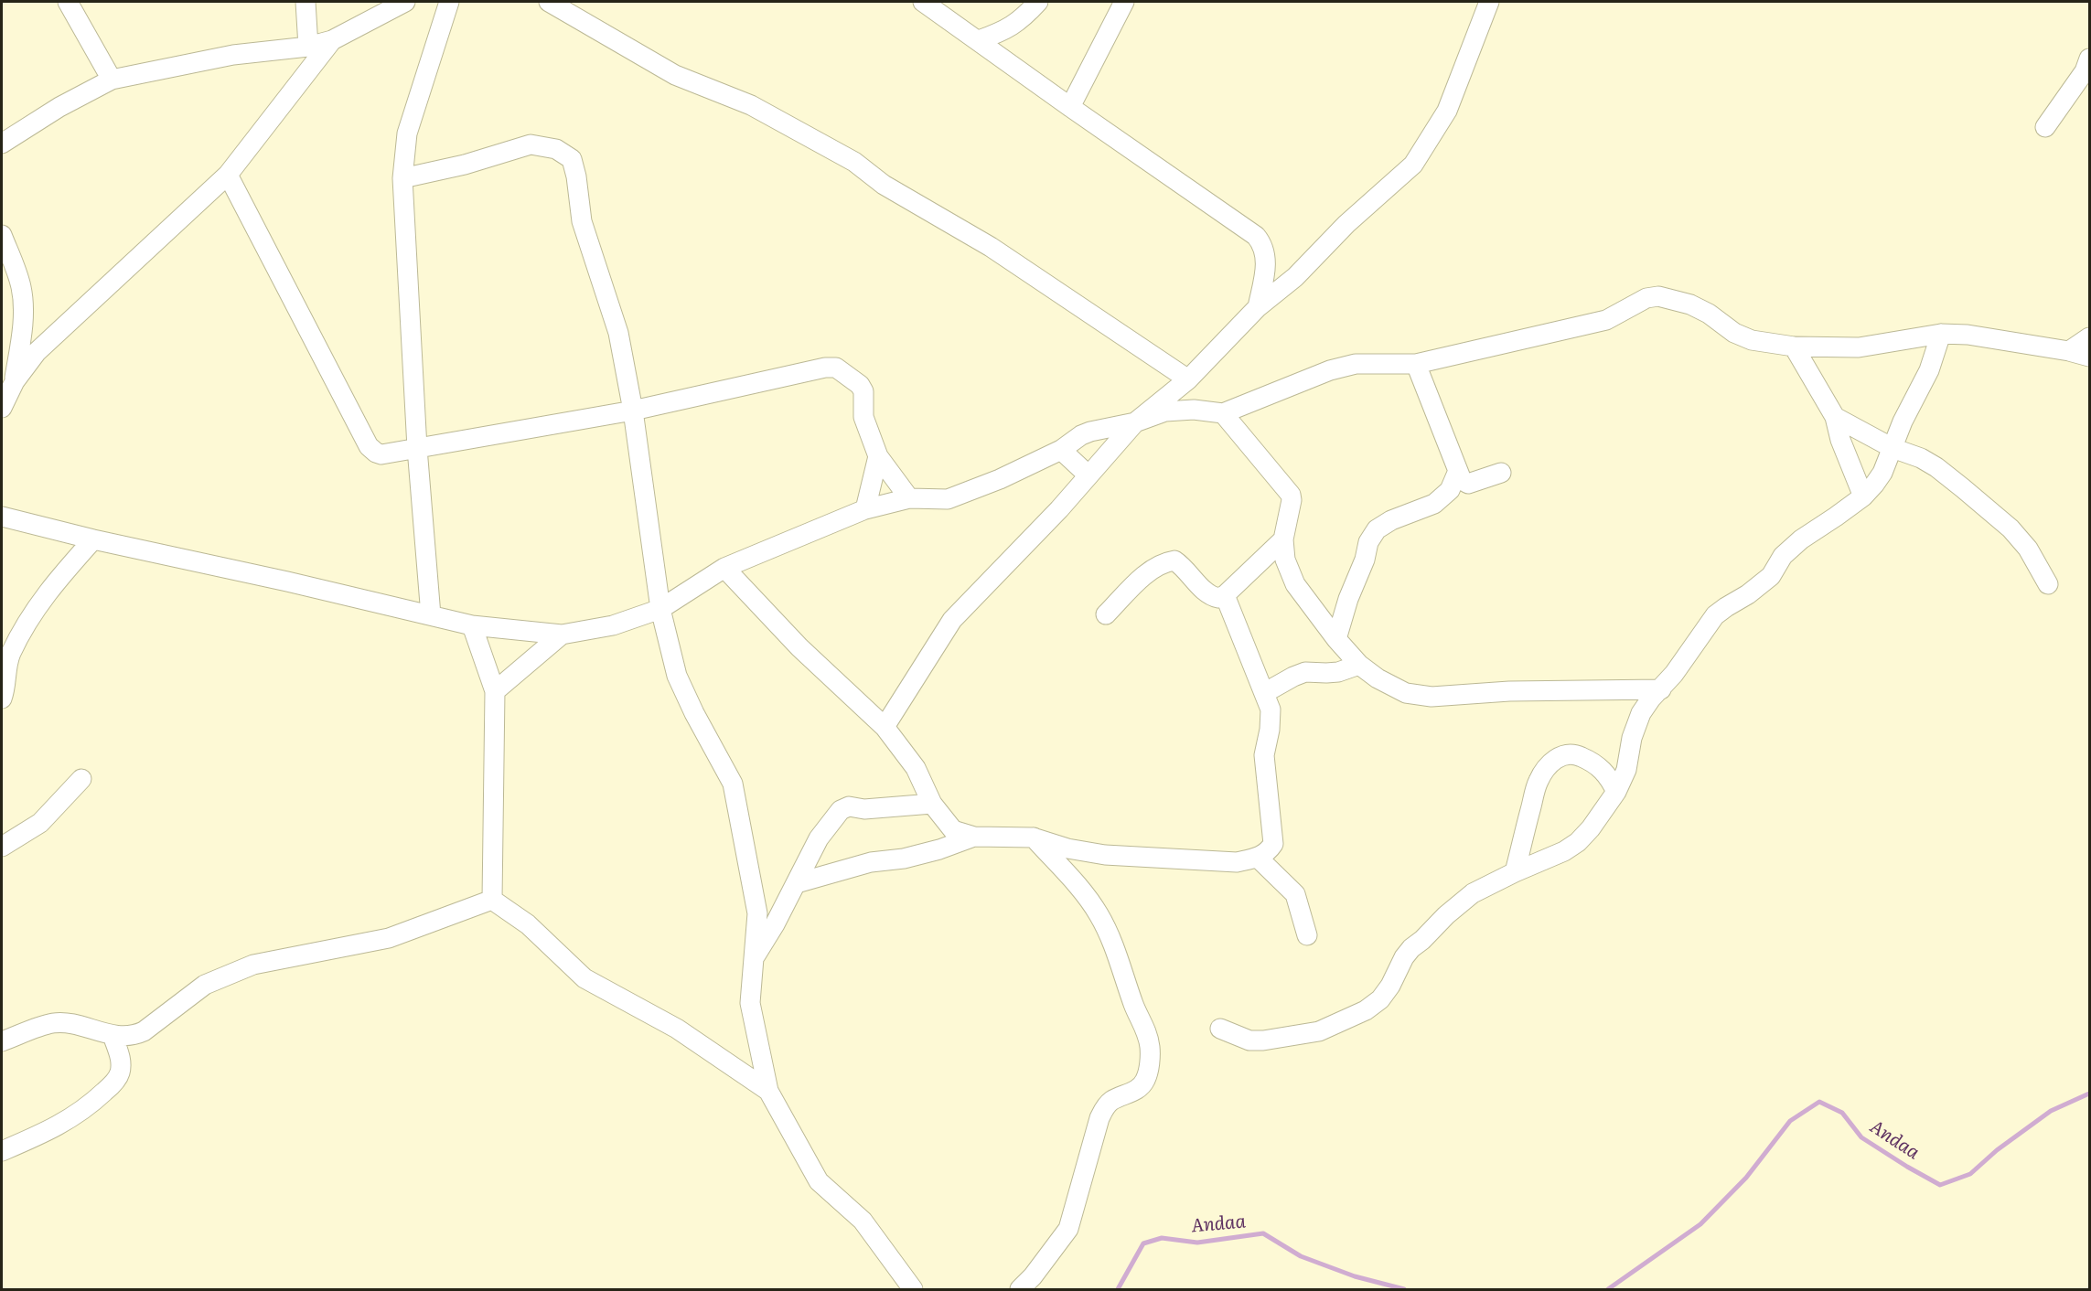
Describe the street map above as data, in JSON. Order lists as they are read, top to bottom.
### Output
{
  "water": ["Andaa"]
}
